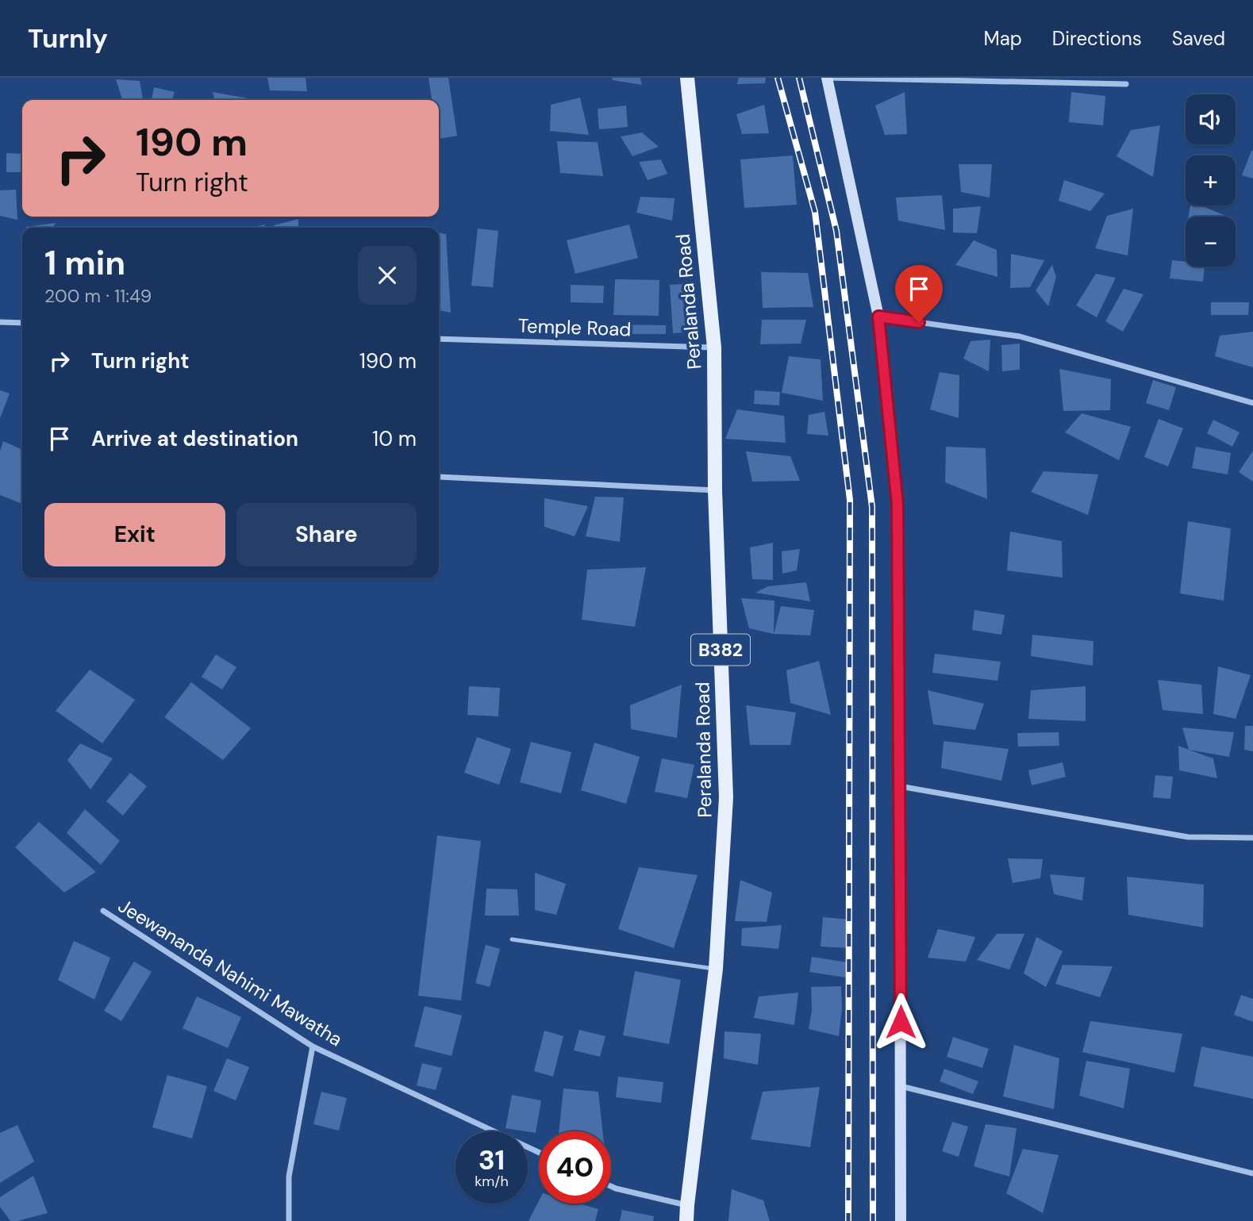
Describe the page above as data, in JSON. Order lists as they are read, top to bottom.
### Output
{
  "streets": {
    "main road": ["Peralanda Road", "B382"],
    "street": ["Temple Road", "Jeewananda Nahimi Mawatha"]
  },
  "crossings": [
    ["Peralanda Road", "Temple Road"]
  ],
  "page": {
    "header": "Turnly",
    "nav": ["Map", "Directions", "Saved"],
    "map_buttons": ["+", "−"],
    "turn": ["190 m", "Turn right"],
    "heading": ["1 min", "200 m · 11:49"],
    "list": [
      {
        "name": "Turn right",
        "value": "190 m"
      },
      {
        "name": "Arrive at destination",
        "value": "10 m"
      }
    ],
    "buttons": ["Exit", "Share"],
    "speed": "31 km/h",
    "limit": "40"
  }
}
